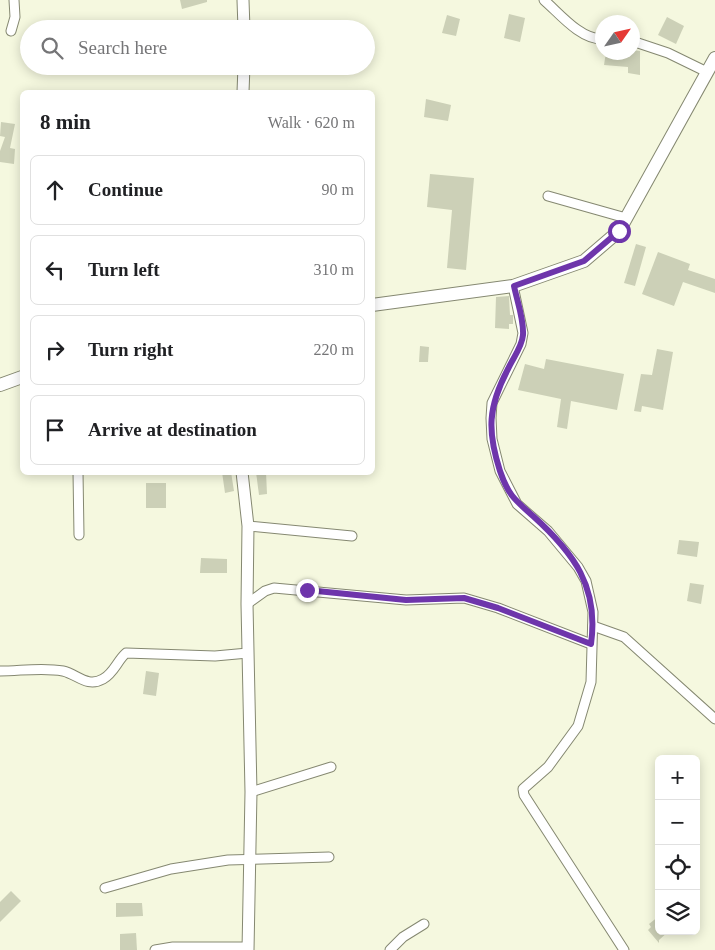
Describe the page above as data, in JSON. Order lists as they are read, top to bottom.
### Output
{
  "north": "top right",
  "page": {
    "search": "Search here",
    "heading": ["8 min", "Walk · 620 m"],
    "list": [
      ["Continue", "90 m"],
      ["Turn left", "310 m"],
      ["Turn right", "220 m"],
      "Arrive at destination"
    ],
    "map_buttons": ["+", "−"]
  }
}
